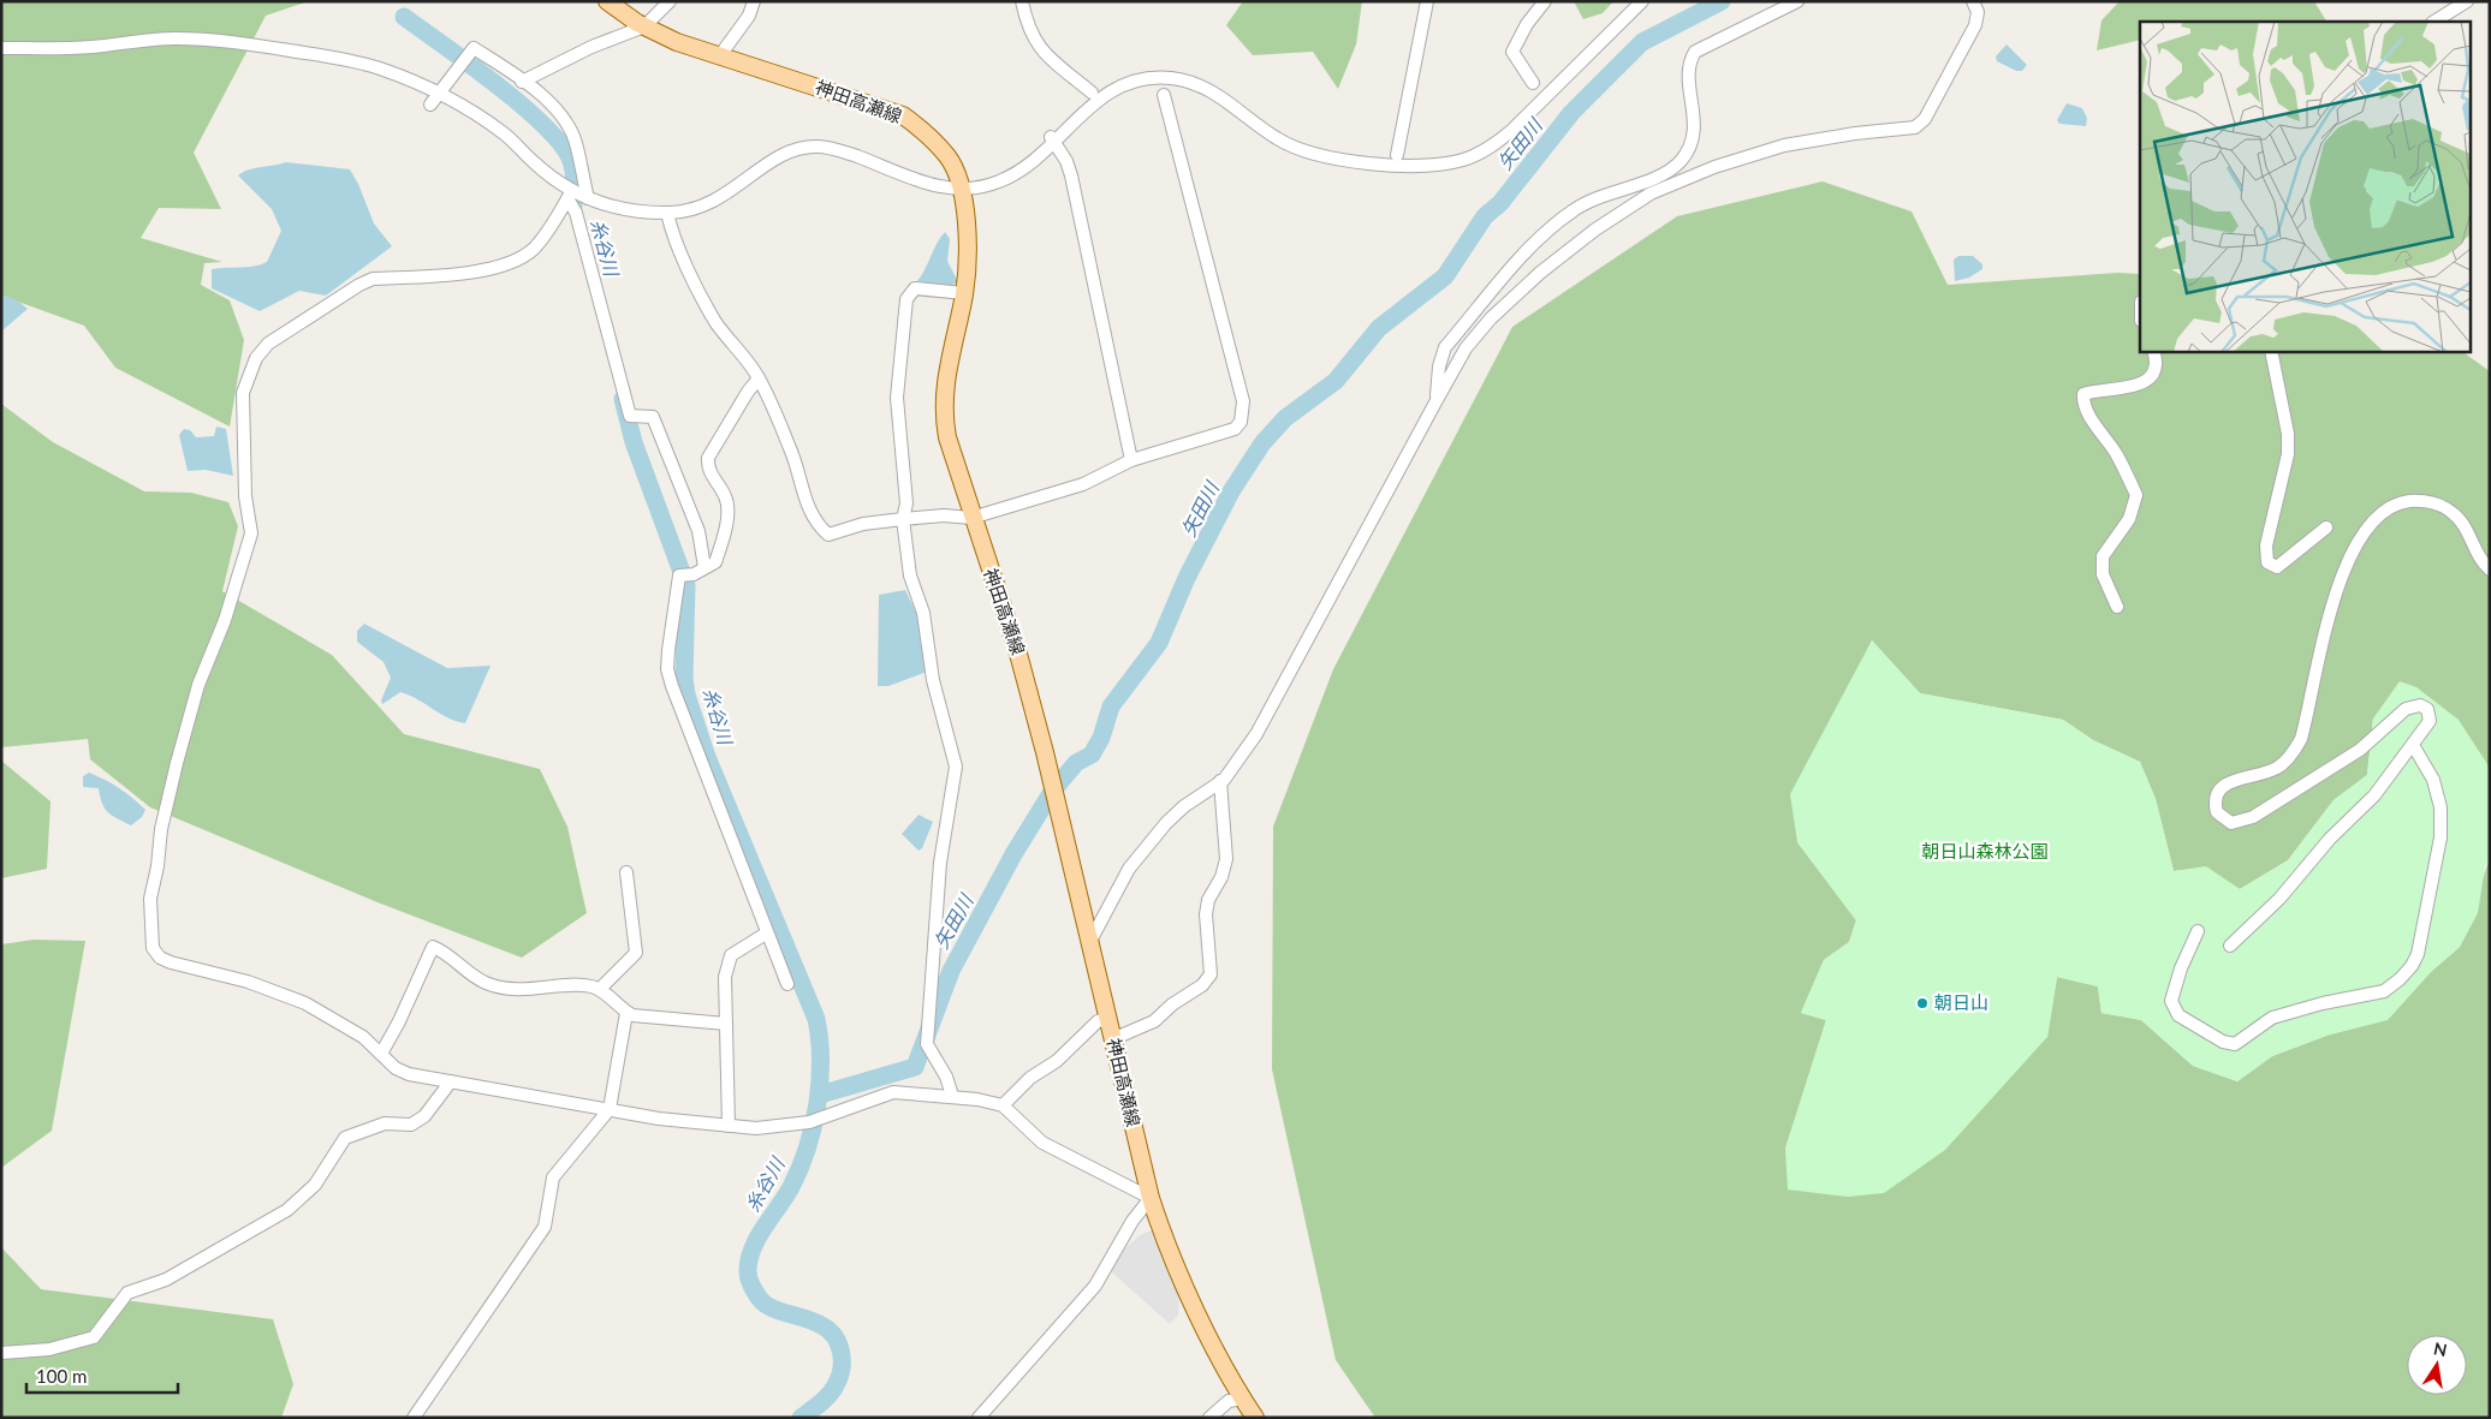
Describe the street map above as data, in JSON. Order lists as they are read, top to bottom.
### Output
{
  "streets": {
    "main road": ["神田高瀬線"]
  },
  "water": ["矢田川", "糸谷川"],
  "parks": ["朝日山森林公園"],
  "places": ["朝日山"],
  "scale_bar": "100 m",
  "north": "top"
}
